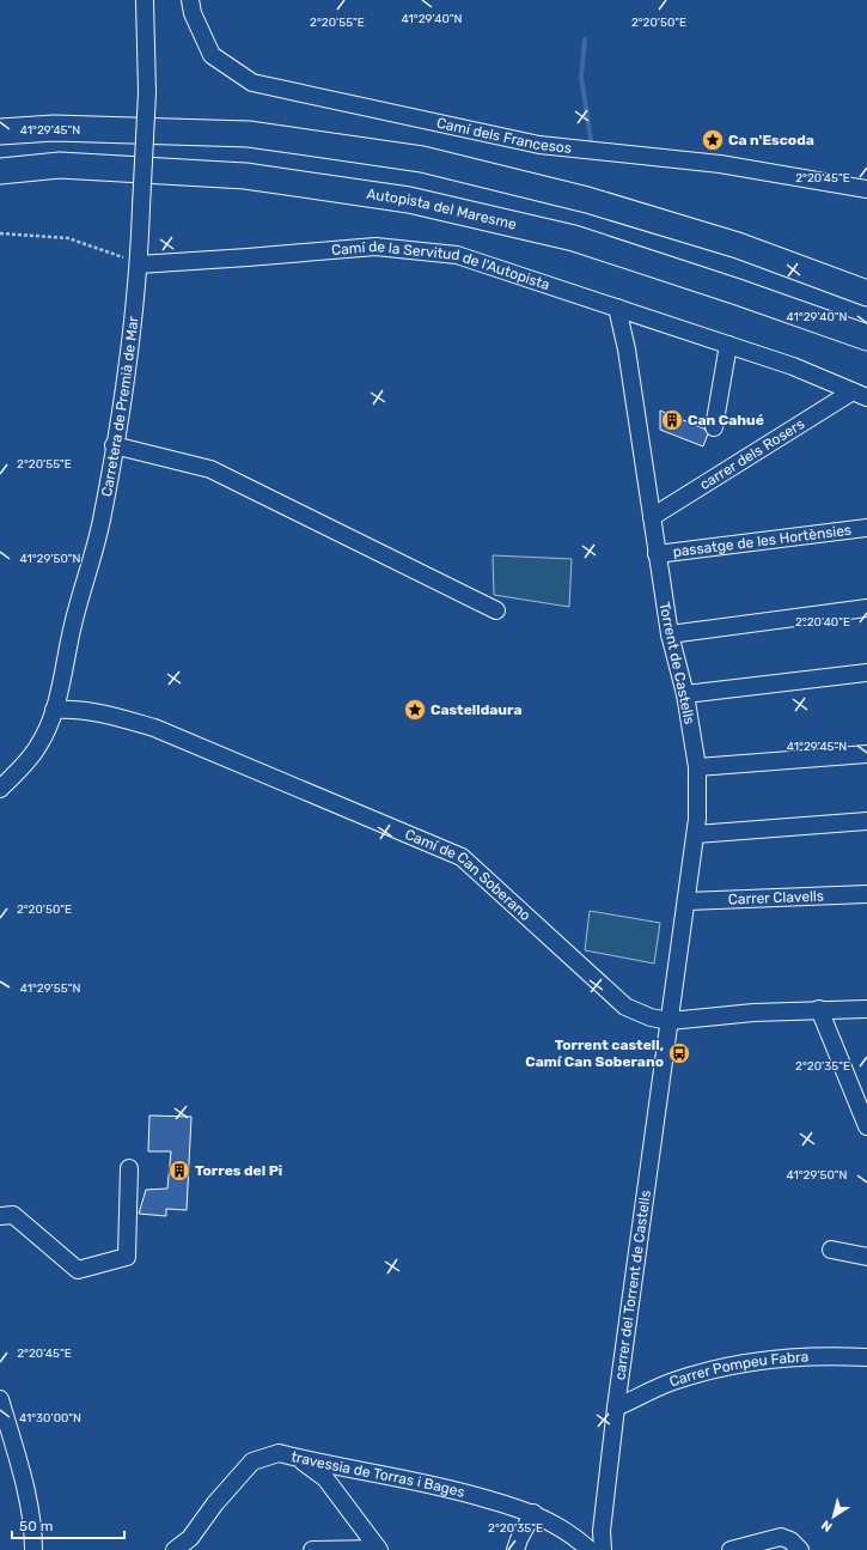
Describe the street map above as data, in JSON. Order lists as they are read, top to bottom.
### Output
{
  "streets": {
    "highway": ["Autopista del Maresme"],
    "street": [
      "Camí dels Francesos",
      "Camí de la Servitud de l'Autopista",
      "Carretera de Premià de Mar",
      "carrer dels Rosers",
      "passatge de les Hortènsies",
      "Torrent de Castells",
      "Camí de Can Soberano",
      "Carrer Clavells",
      "carrer del Torrent de Castells",
      "Carrer Pompeu Fabra",
      "travessia de Torras i Bages"
    ]
  },
  "crossings": [
    ["Camí de la Servitud de l'Autopista", "Carretera de Premià de Mar"],
    ["Camí de la Servitud de l'Autopista", "carrer dels Rosers"],
    ["Camí de la Servitud de l'Autopista", "Torrent de Castells"],
    ["Carretera de Premià de Mar", "Camí de Can Soberano"],
    ["carrer dels Rosers", "Torrent de Castells"],
    ["passatge de les Hortènsies", "Torrent de Castells"],
    ["Torrent de Castells", "Camí de Can Soberano"],
    ["Torrent de Castells", "Carrer Clavells"],
    ["Torrent de Castells", "carrer del Torrent de Castells"],
    ["Camí de Can Soberano", "carrer del Torrent de Castells"],
    ["carrer del Torrent de Castells", "Carrer Pompeu Fabra"]
  ],
  "places": {
    "place": ["Ca n'Escoda", "Castelldaura"],
    "building": ["Can Cahué", "Torres del Pi"],
    "bus stop": ["Torrent castell, Camí Can Soberano"]
  },
  "scale_bar": "50 m",
  "north": "bottom left",
  "coordinates": [
    "41°29'40\"N",
    "2°20'55\"E",
    "2°20'50\"E",
    "41°29'45\"N",
    "2°20'45\"E",
    "41°29'50\"N",
    "2°20'40\"E",
    "41°29'55\"N",
    "2°20'35\"E",
    "41°30'00\"N"
  ]
}
